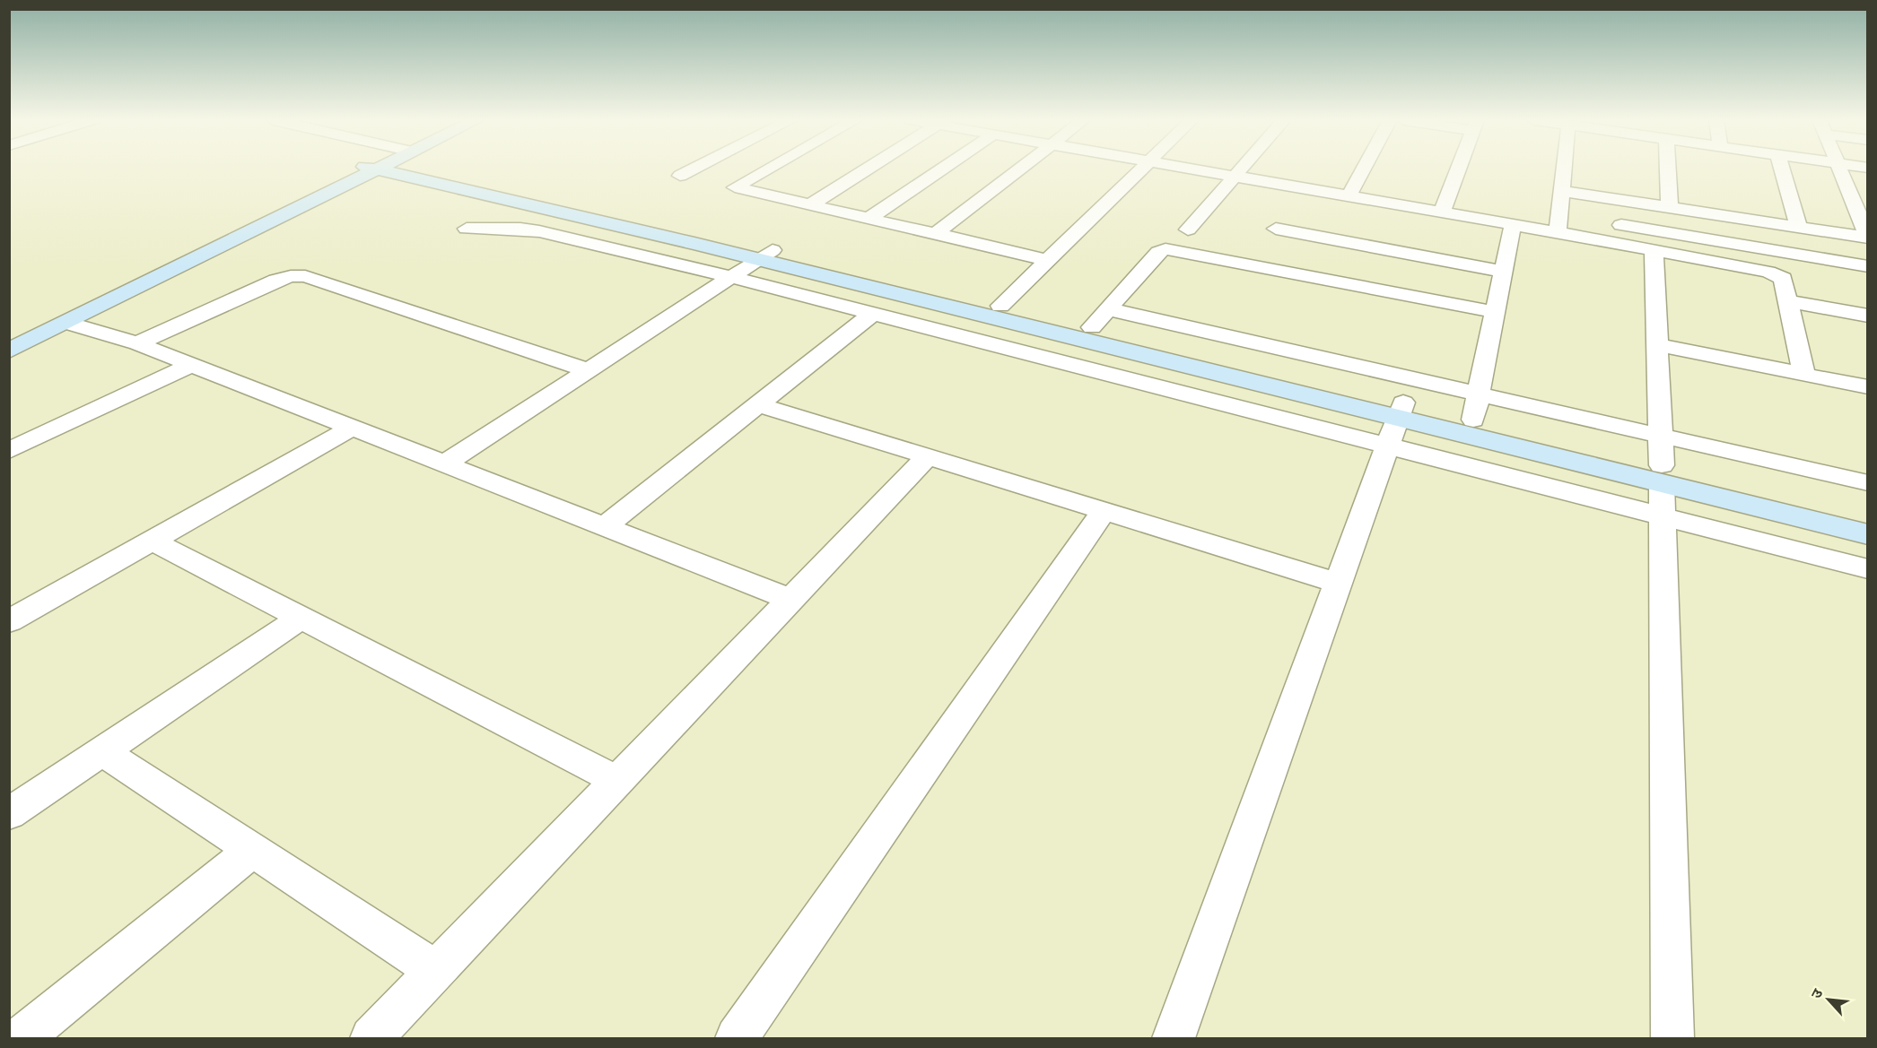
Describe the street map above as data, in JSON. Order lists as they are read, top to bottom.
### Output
{
  "north": "top left"
}
